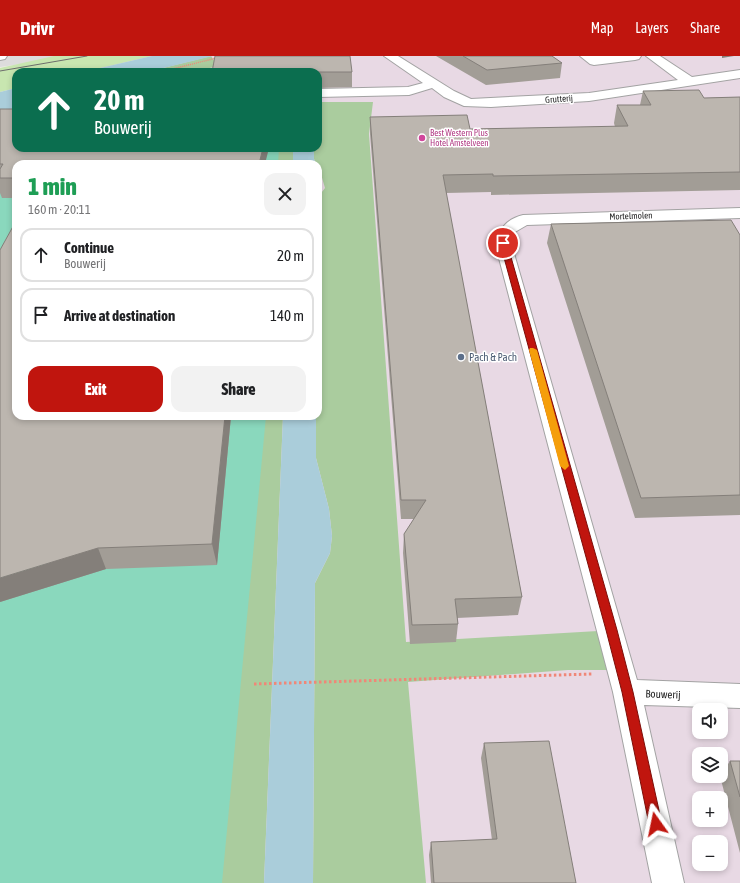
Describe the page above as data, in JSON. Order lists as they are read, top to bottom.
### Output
{
  "streets": {
    "street": ["Grutterij", "Mortelmolen", "Bouwerij"]
  },
  "crossings": [
    ["Mortelmolen", "Bouwerij"]
  ],
  "places": ["Best Western Plus Hotel Amstelveen", "Pach & Pach"],
  "page": {
    "header": "Drivr",
    "nav": ["Map", "Layers", "Share"],
    "turn": ["20 m", "Bouwerij"],
    "heading": ["1 min", "160 m · 20:11"],
    "list": [
      {
        "name": "Continue",
        "note": "Bouwerij",
        "value": "20 m"
      },
      {
        "name": "Arrive at destination",
        "value": "140 m"
      }
    ],
    "buttons": ["Exit", "Share"],
    "map_buttons": ["+", "−"]
  }
}
